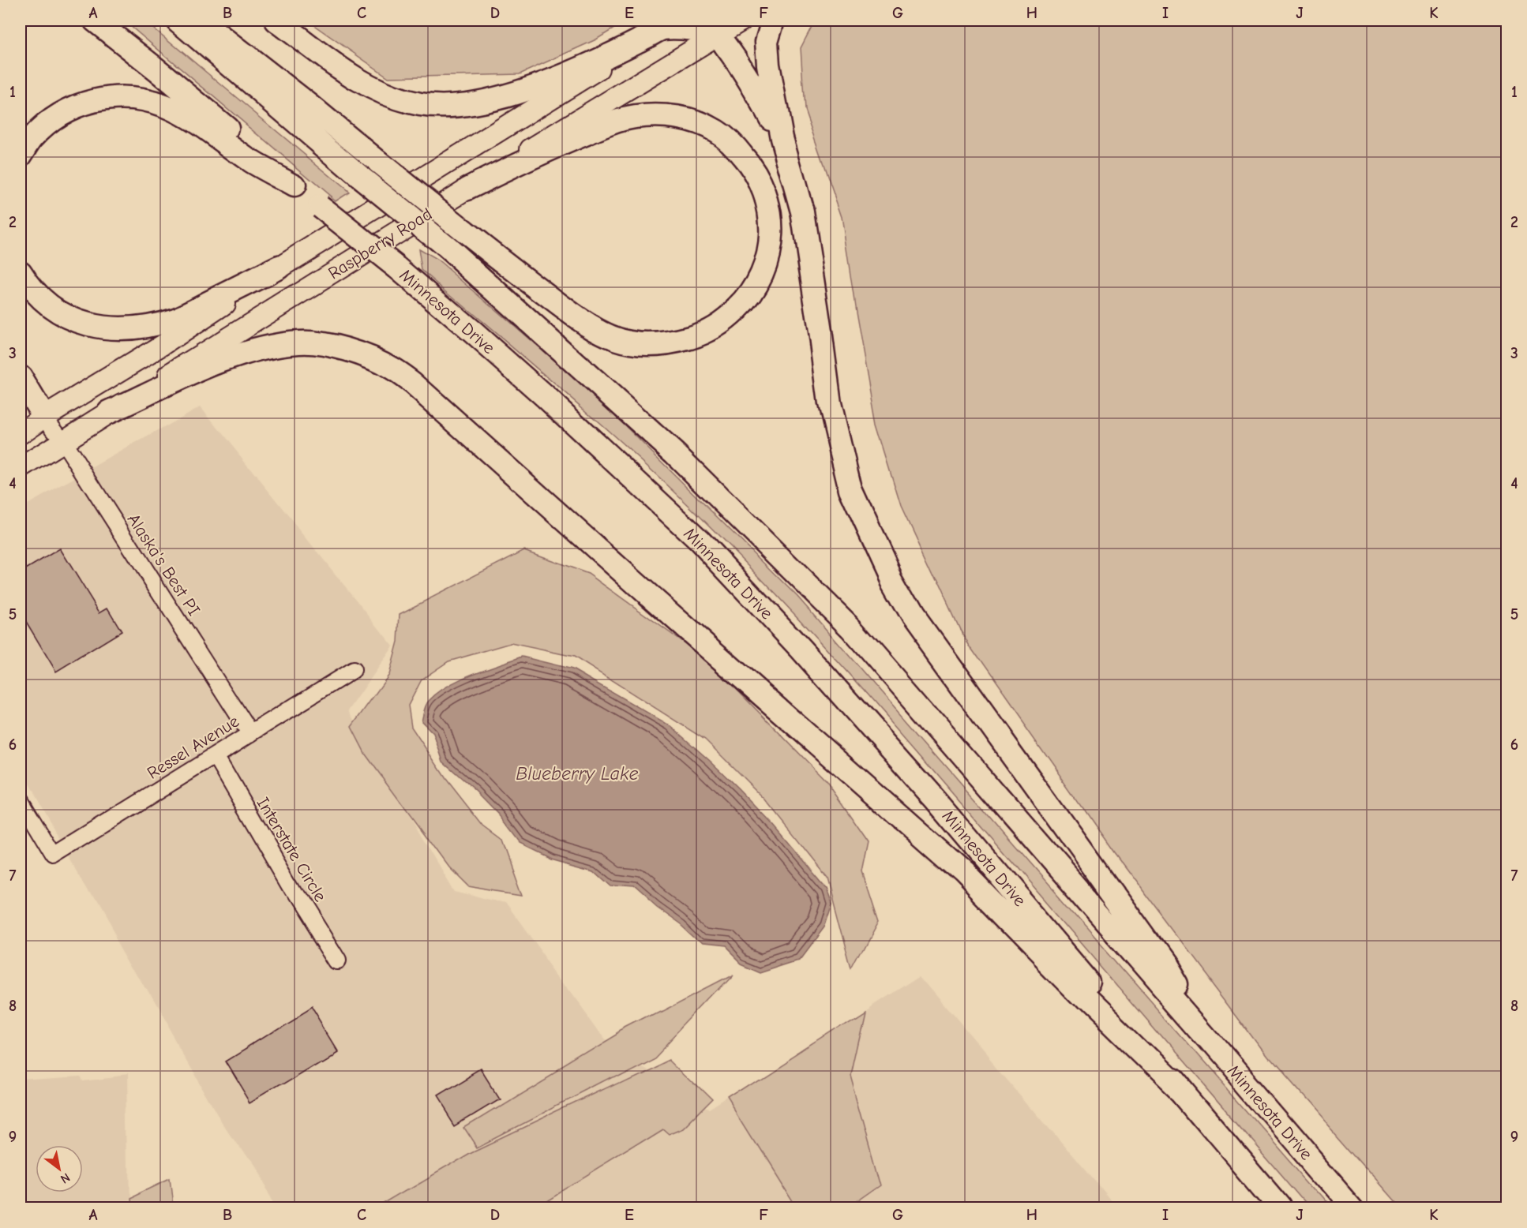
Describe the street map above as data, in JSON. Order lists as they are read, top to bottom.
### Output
{
  "streets": {
    "highway": ["Minnesota Drive"],
    "main road": ["Raspberry Road"],
    "street": ["Alaska's Best PI", "Ressel Avenue", "Interstate Circle"]
  },
  "crossings": [
    ["Raspberry Road", "Alaska's Best PI"],
    ["Alaska's Best PI", "Ressel Avenue"],
    ["Ressel Avenue", "Interstate Circle"]
  ],
  "water": ["Blueberry Lake"],
  "north": "bottom right",
  "grid": {
    "columns": [
      "A",
      "B",
      "C",
      "D",
      "E",
      "F",
      "G",
      "H",
      "I",
      "J",
      "K"
    ],
    "rows": [
      "1",
      "2",
      "3",
      "4",
      "5",
      "6",
      "7",
      "8",
      "9"
    ]
  }
}
